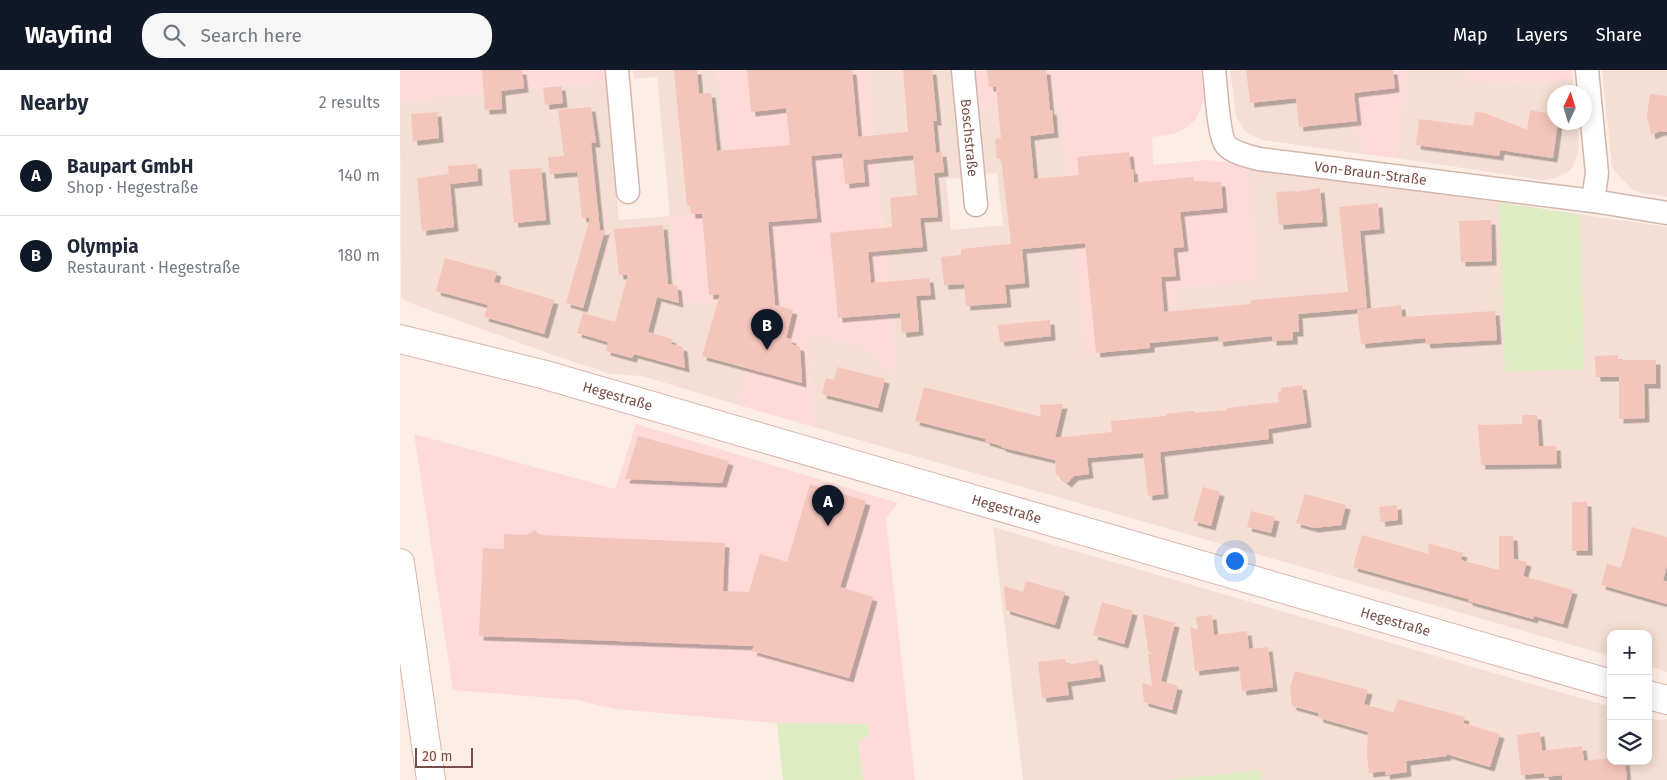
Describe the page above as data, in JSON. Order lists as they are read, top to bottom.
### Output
{
  "streets": {
    "street": ["Boschstraße", "Von-Braun-Straße", "Hegestraße"]
  },
  "scale_bar": "20 m",
  "north": "top",
  "page": {
    "header": "Wayfind",
    "search": "Search here",
    "nav": ["Map", "Layers", "Share"],
    "heading": ["Nearby", "2 results"],
    "list": [
      {
        "mark": "A",
        "name": "Baupart GmbH",
        "note": "Shop · Hegestraße",
        "value": "140 m"
      },
      {
        "mark": "B",
        "name": "Olympia",
        "note": "Restaurant · Hegestraße",
        "value": "180 m"
      }
    ],
    "pins": ["B", "A"],
    "map_buttons": ["+", "−"],
    "scale": "20 m"
  }
}
